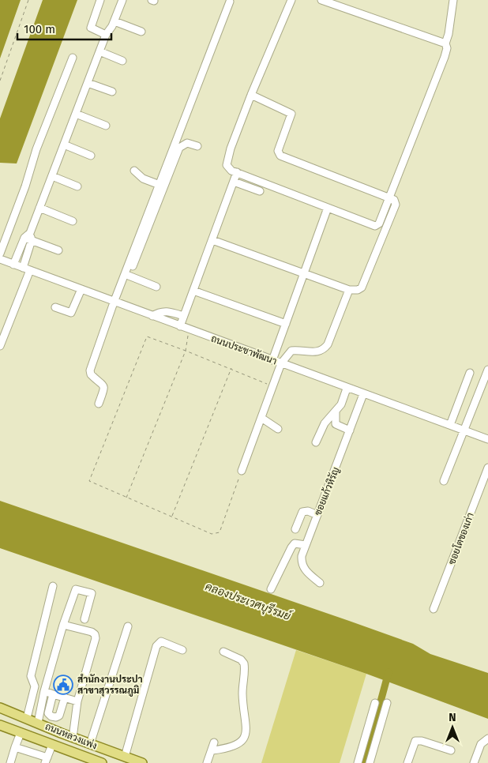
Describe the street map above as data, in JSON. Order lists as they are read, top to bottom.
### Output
{
  "streets": {
    "main road": ["ถนนหลวงแพ่ง"],
    "street": ["ถนนประชาพัฒนา", "ซอยแก้วหิรัญ", "ซอยโตของเก่า"]
  },
  "crossings": [
    ["ถนนประชาพัฒนา", "ซอยแก้วหิรัญ"]
  ],
  "water": ["คลองประเวศบุรีรมย์"],
  "places": {
    "public building": ["สำนักงานประปา สาขาสุวรรณภูมิ"]
  },
  "scale_bar": "100 m",
  "north": "top"
}
